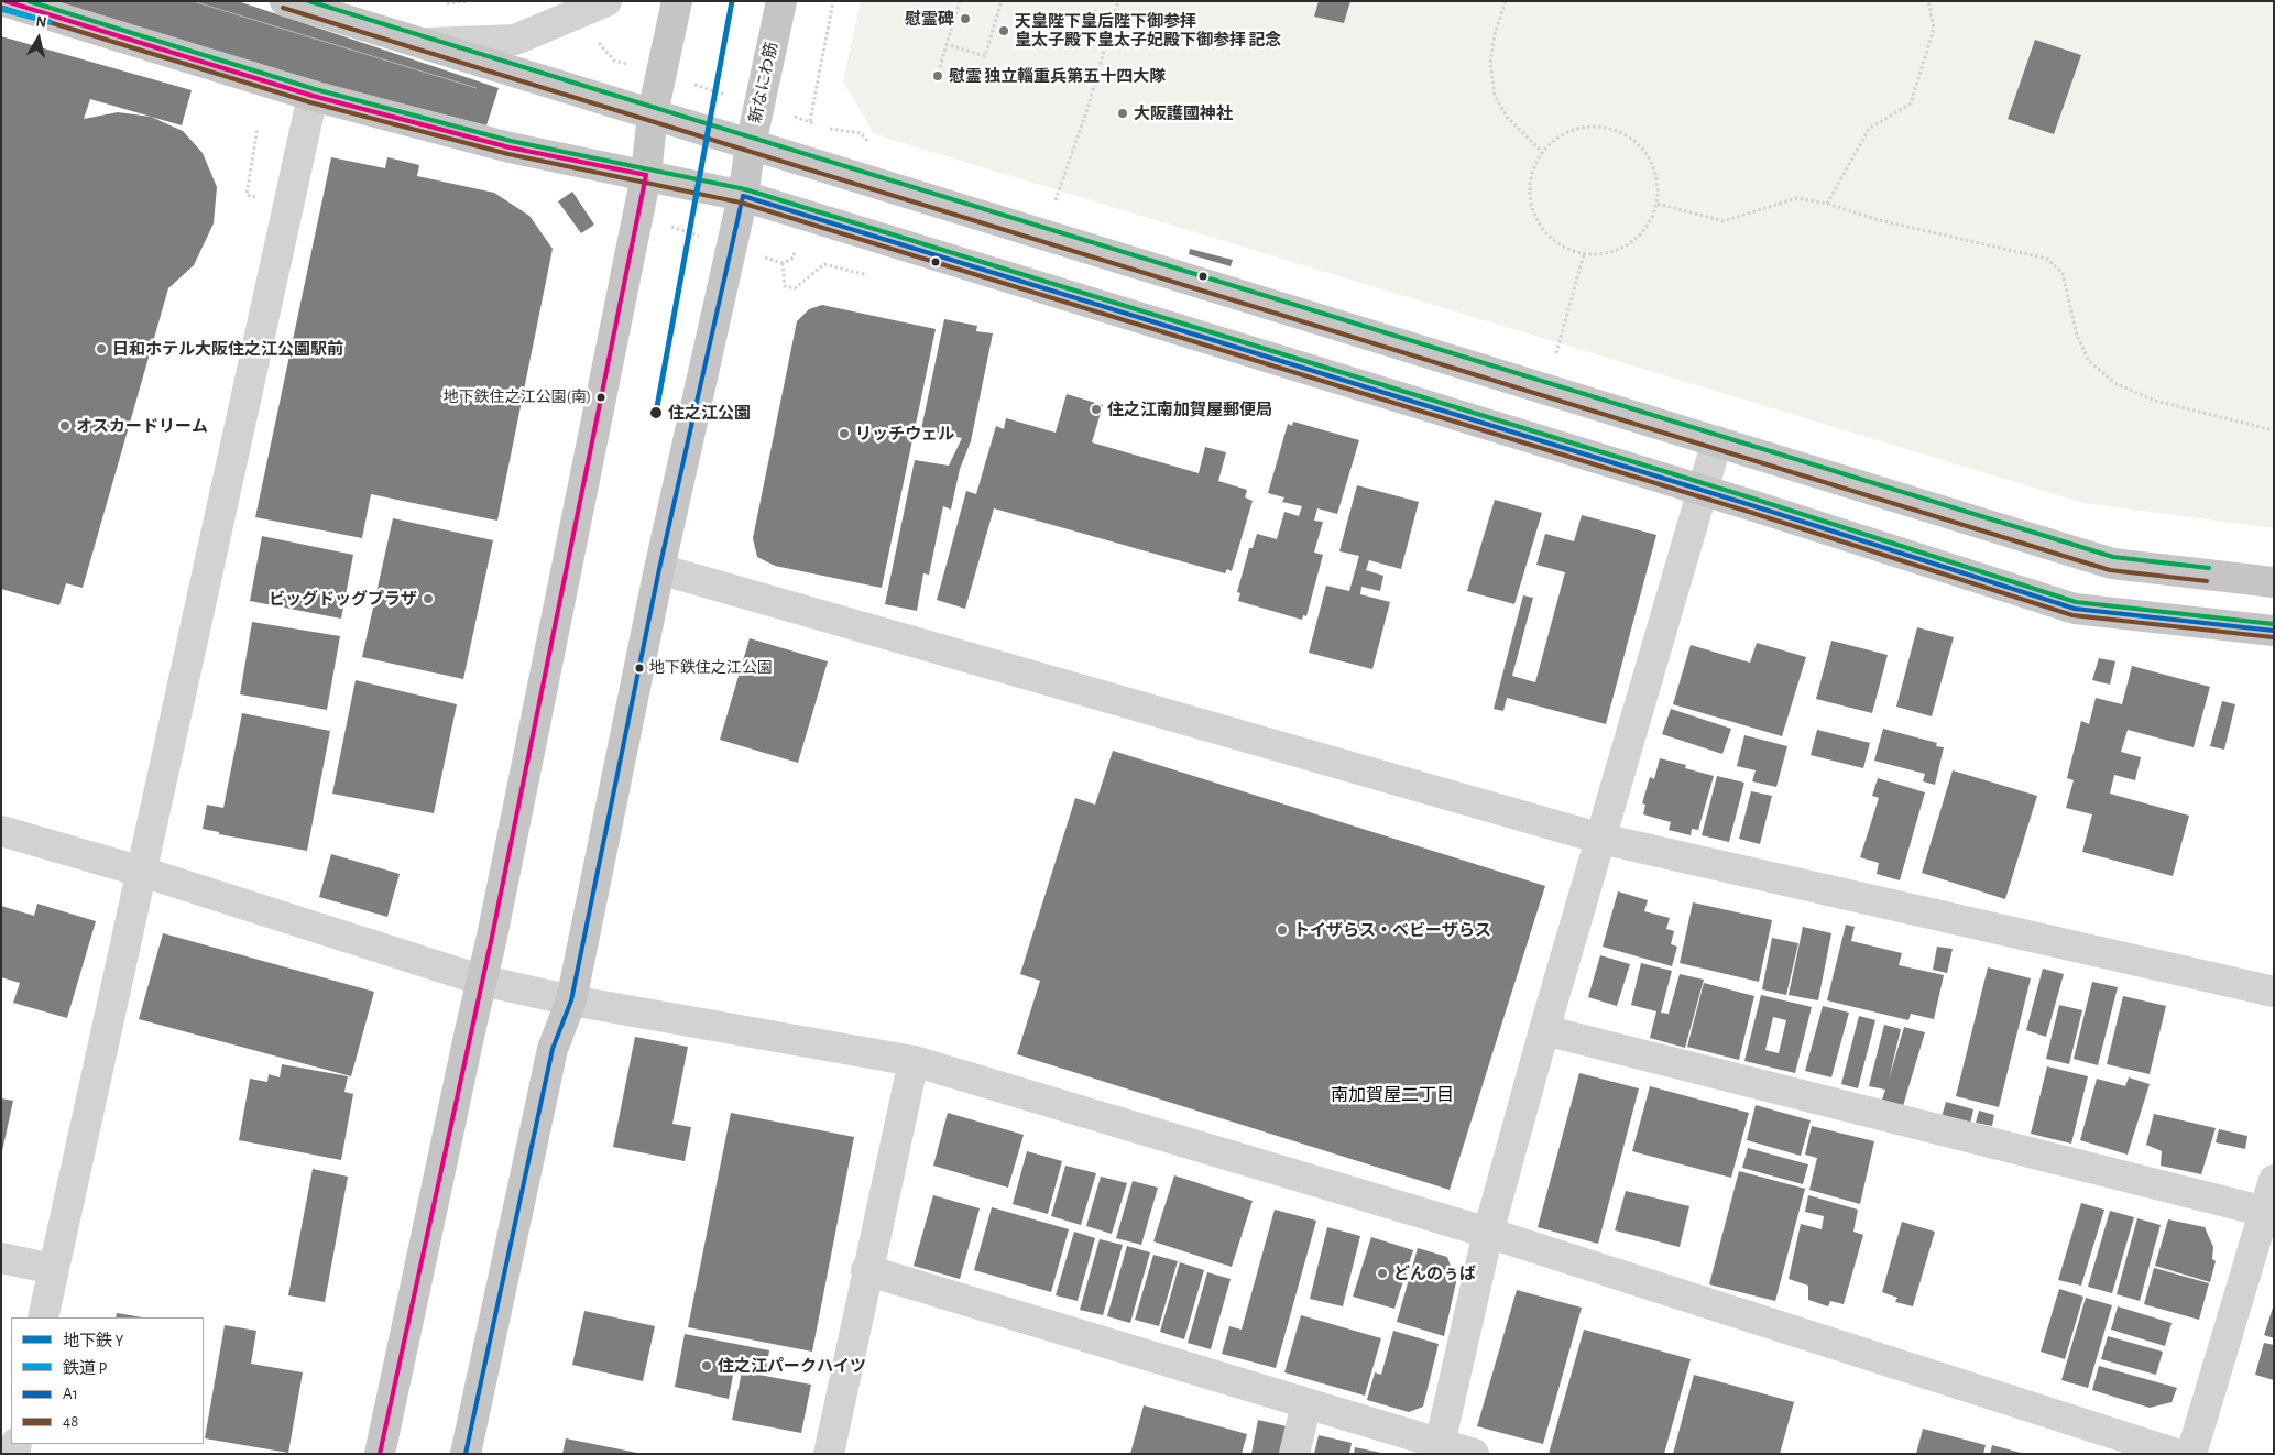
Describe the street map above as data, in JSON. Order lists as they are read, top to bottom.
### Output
{
  "streets": {
    "main road": ["新なにわ筋"]
  },
  "districts": ["南加賀屋二丁目"],
  "places": [
    "慰霊碑",
    "天皇陛下皇后陛下御参拝 皇太子殿下皇太子妃殿下御参拝 記念",
    "慰霊 独立輜重兵第五十四大隊",
    "大阪護國神社",
    "日和ホテル大阪住之江公園駅前",
    "地下鉄住之江公園(南)",
    "住之江南加賀屋郵便局",
    "住之江公園",
    "オスカードリーム",
    "リッチウェル",
    "ビッグドッグプラザ",
    "地下鉄住之江公園",
    "トイザらス・ベビーザらス",
    "どんのぅば",
    "住之江パークハイツ"
  ],
  "lines": [
    "metro line Y",
    "transit line 48",
    "rail line P",
    "transit line A1"
  ],
  "legend": [
    "地下鉄 Y",
    "鉄道 P",
    "A1",
    "48"
  ],
  "north": "top"
}
